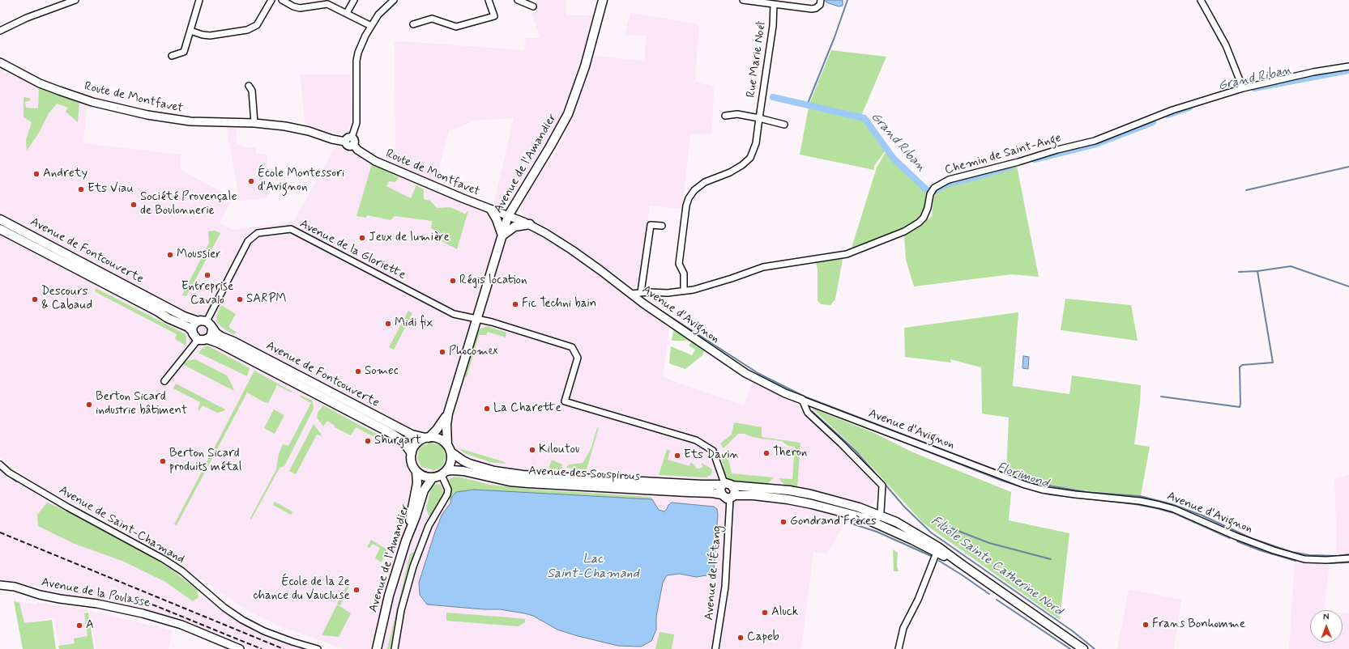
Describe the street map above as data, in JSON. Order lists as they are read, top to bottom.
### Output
{
  "streets": {
    "main road": ["Avenue de l'Amandier", "Avenue de Fontcouverte", "Avenue des Souspirous"],
    "street": [
      "Rue Marie Noël",
      "Route de Montfavet",
      "Chemin de Saint-Ange",
      "Avenue de la Gloriette",
      "Avenue d'Avignon",
      "Avenue de Saint-Chamand",
      "Avenue de l'Étang",
      "Avenue de la Poulasse"
    ]
  },
  "crossings": [
    ["Rue Marie Noël", "Chemin de Saint-Ange"],
    ["Route de Montfavet", "Avenue de l'Amandier"],
    ["Route de Montfavet", "Avenue d'Avignon"],
    ["Chemin de Saint-Ange", "Avenue d'Avignon"],
    ["Avenue de l'Amandier", "Avenue de la Gloriette"],
    ["Avenue de l'Amandier", "Avenue de Fontcouverte"],
    ["Avenue de l'Amandier", "Avenue d'Avignon"],
    ["Avenue de l'Amandier", "Avenue des Souspirous"],
    ["Avenue de la Gloriette", "Avenue de Fontcouverte"],
    ["Avenue de la Gloriette", "Avenue des Souspirous"],
    ["Avenue de la Gloriette", "Avenue de l'Étang"],
    ["Avenue de Fontcouverte", "Avenue des Souspirous"],
    ["Avenue des Souspirous", "Avenue de l'Étang"]
  ],
  "water": [
    "Grand Riban",
    "Florimond",
    "Lac Saint-Chamand",
    "Filiole Sainte Catherine Nord"
  ],
  "places": [
    "Andrety",
    "École Montessori d'Avignon",
    "Ets Viau",
    "Société Provençale de Boulonnerie",
    "Jeux de lumière",
    "Moussier",
    "Entreprise Cavalo",
    "Régis location",
    "Descours & Cabaud",
    "SARPM",
    "Fic Techni bain",
    "Midi fix",
    "Phocomex",
    "Somec",
    "Berton Sicard industrie bâtiment",
    "La Charette",
    "Shurgart",
    "Kiloutou",
    "Theron",
    "Ets Davin",
    "Berton Sicard produits métal",
    "Gondrand Frères",
    "École de la 2e chance du Vaucluse",
    "Aluck",
    "Frans Bonhomme",
    "A",
    "Capeb"
  ],
  "north": "top"
}
